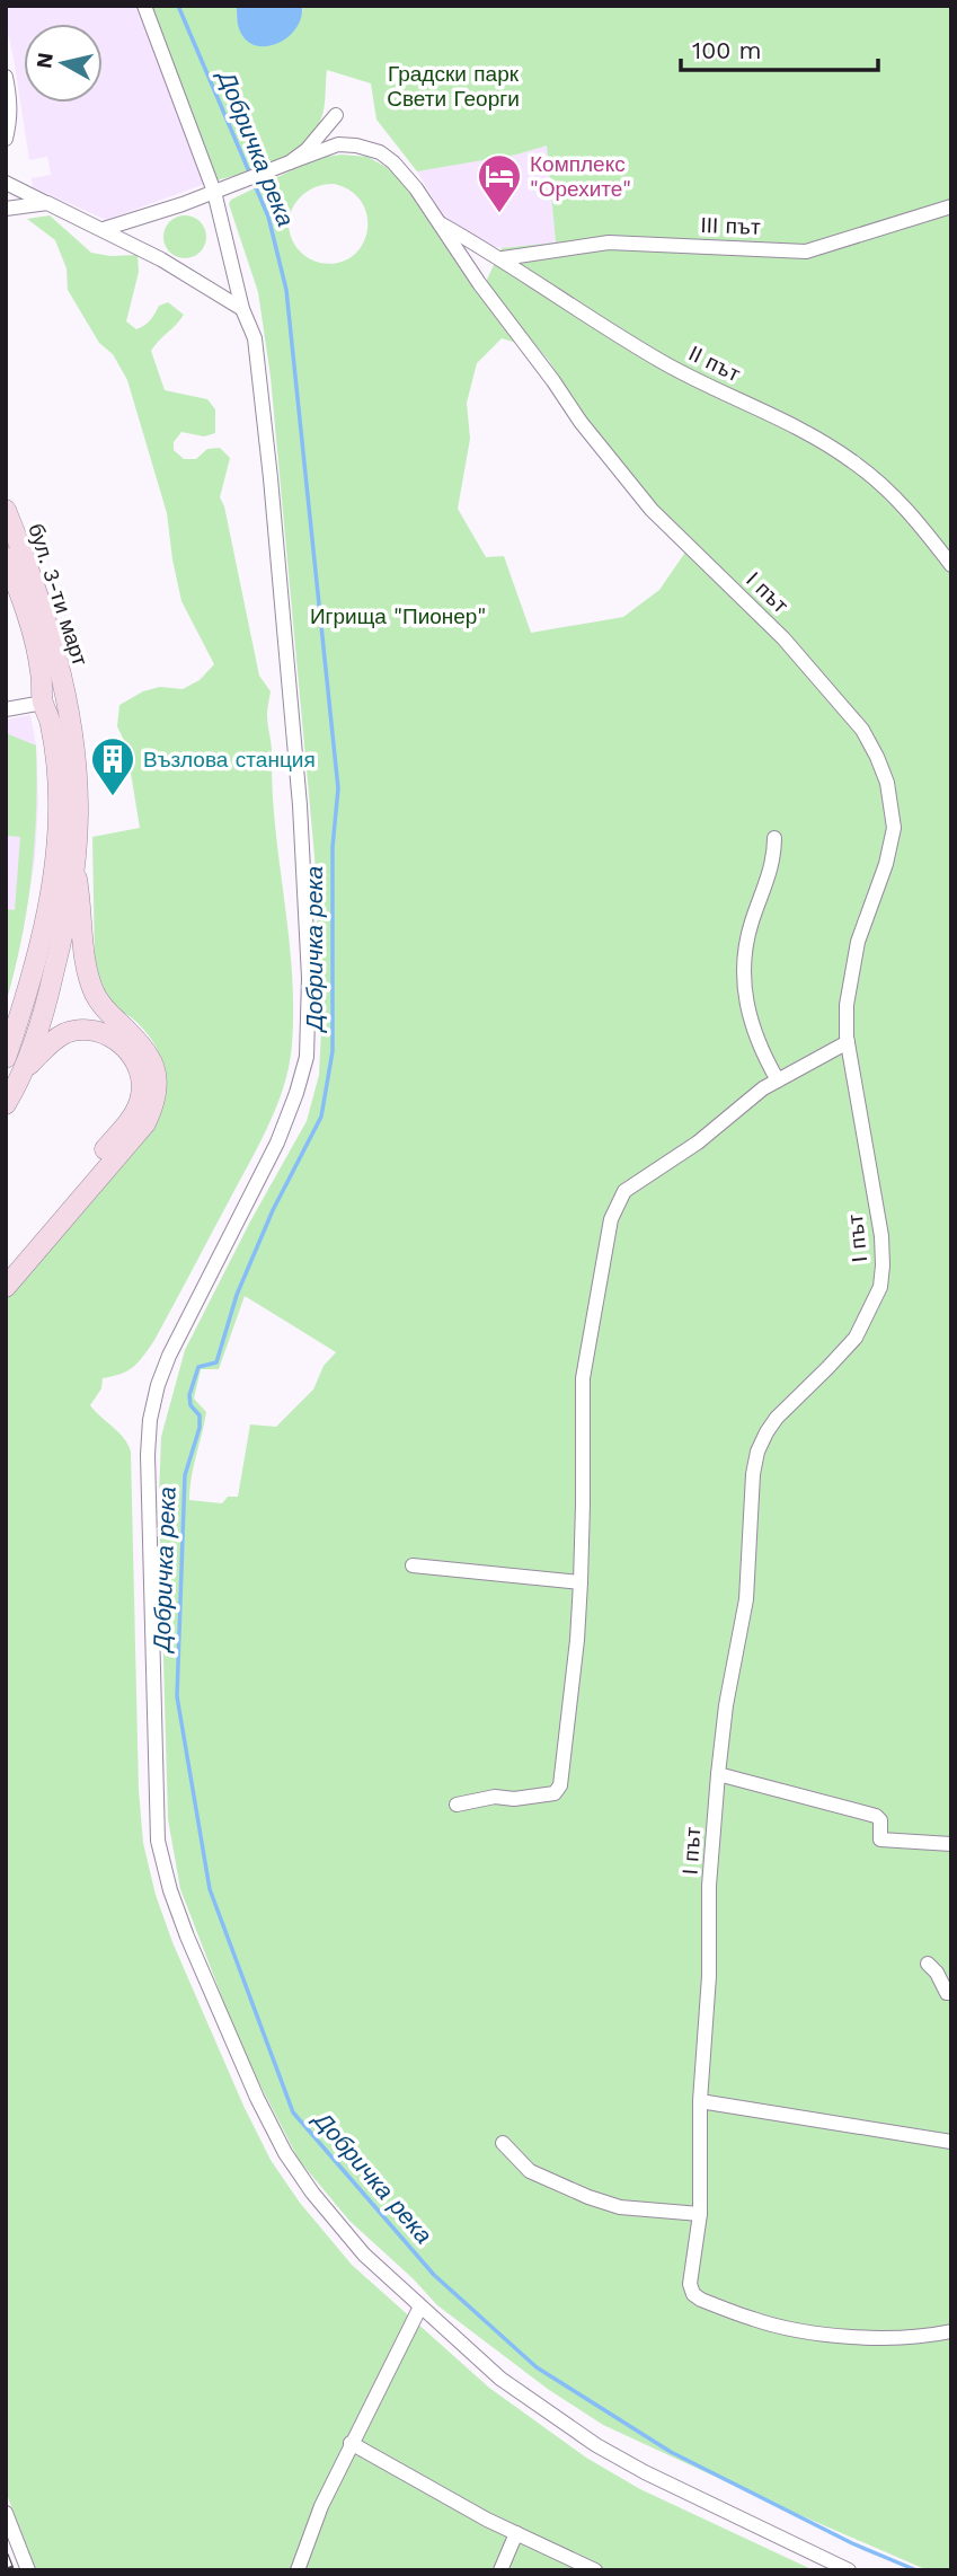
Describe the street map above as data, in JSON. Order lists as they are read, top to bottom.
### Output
{
  "streets": {
    "main road": ["бул. 3-ти март"],
    "street": ["ІІІ път", "ІІ път", "І път"]
  },
  "crossings": [
    ["ІІІ път", "ІІ път"],
    ["ІІ път", "І път"]
  ],
  "water": ["Добричка река"],
  "parks": ["Градски парк Свети Георги", "Игрища \"Пионер\""],
  "places": {
    "hotel": ["Комплекс \"Орехите\""],
    "building": ["Възлова станция"]
  },
  "scale_bar": "100 m",
  "north": "left"
}
